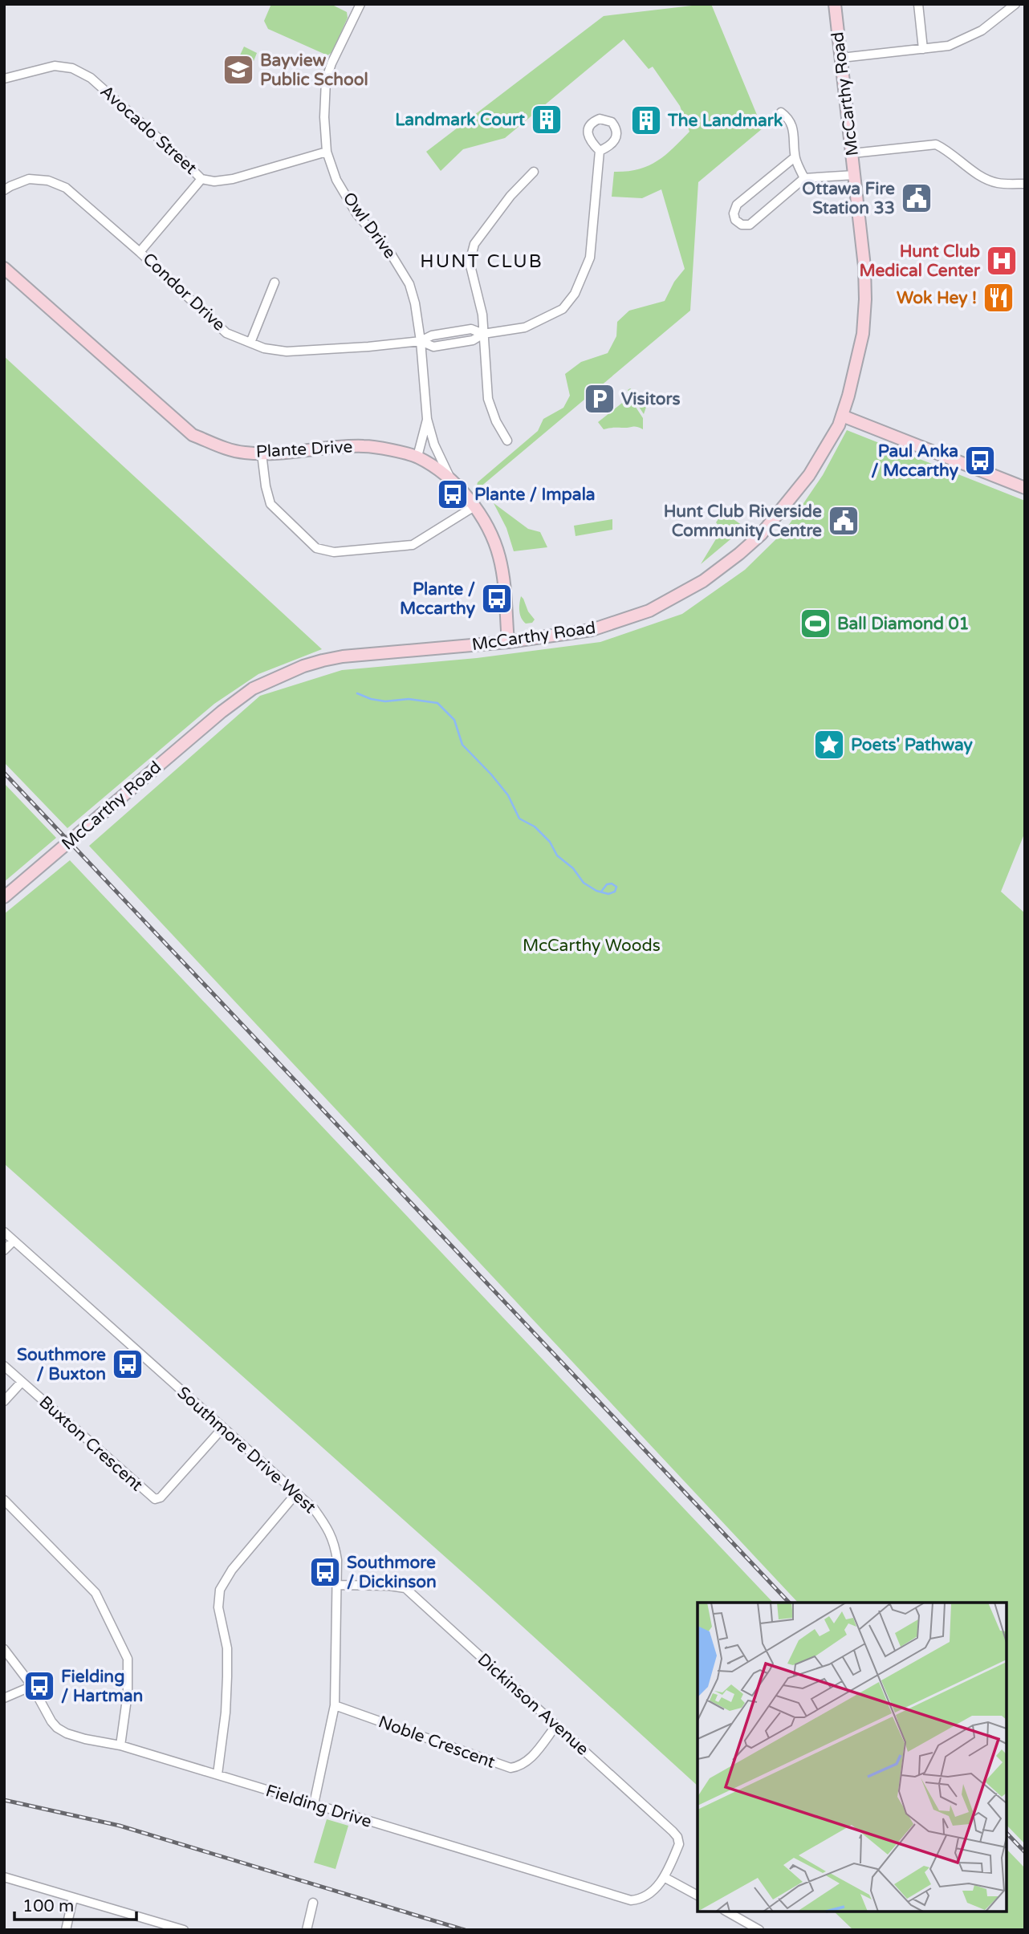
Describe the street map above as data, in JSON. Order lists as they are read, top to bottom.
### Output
{
  "streets": {
    "street": [
      "McCarthy Road",
      "Avocado Street",
      "Owl Drive",
      "Condor Drive",
      "Plante Drive",
      "Buxton Crescent",
      "Southmore Drive West",
      "Dickinson Avenue",
      "Noble Crescent",
      "Fielding Drive"
    ]
  },
  "crossings": [
    ["McCarthy Road", "Plante Drive"],
    ["Avocado Street", "Owl Drive"],
    ["Owl Drive", "Condor Drive"],
    ["Owl Drive", "Plante Drive"],
    ["Buxton Crescent", "Southmore Drive West"],
    ["Southmore Drive West", "Dickinson Avenue"],
    ["Southmore Drive West", "Noble Crescent"],
    ["Southmore Drive West", "Fielding Drive"],
    ["Dickinson Avenue", "Noble Crescent"],
    ["Dickinson Avenue", "Fielding Drive"]
  ],
  "districts": ["HUNT CLUB"],
  "parks": ["McCarthy Woods"],
  "places": {
    "school or university": ["Bayview Public School"],
    "building": ["Landmark Court", "The Landmark"],
    "public building": ["Ottawa Fire Station 33", "Hunt Club Riverside Community Centre"],
    "hospital": ["Hunt Club Medical Center"],
    "restaurant": ["Wok Hey !"],
    "parking": ["Visitors"],
    "bus stop": [
      "Paul Anka / Mccarthy",
      "Plante / Impala",
      "Plante / Mccarthy",
      "Southmore / Buxton",
      "Southmore / Dickinson",
      "Fielding / Hartman"
    ],
    "sports": ["Ball Diamond 01"],
    "place": ["Poets' Pathway"]
  },
  "scale_bar": "100 m"
}
